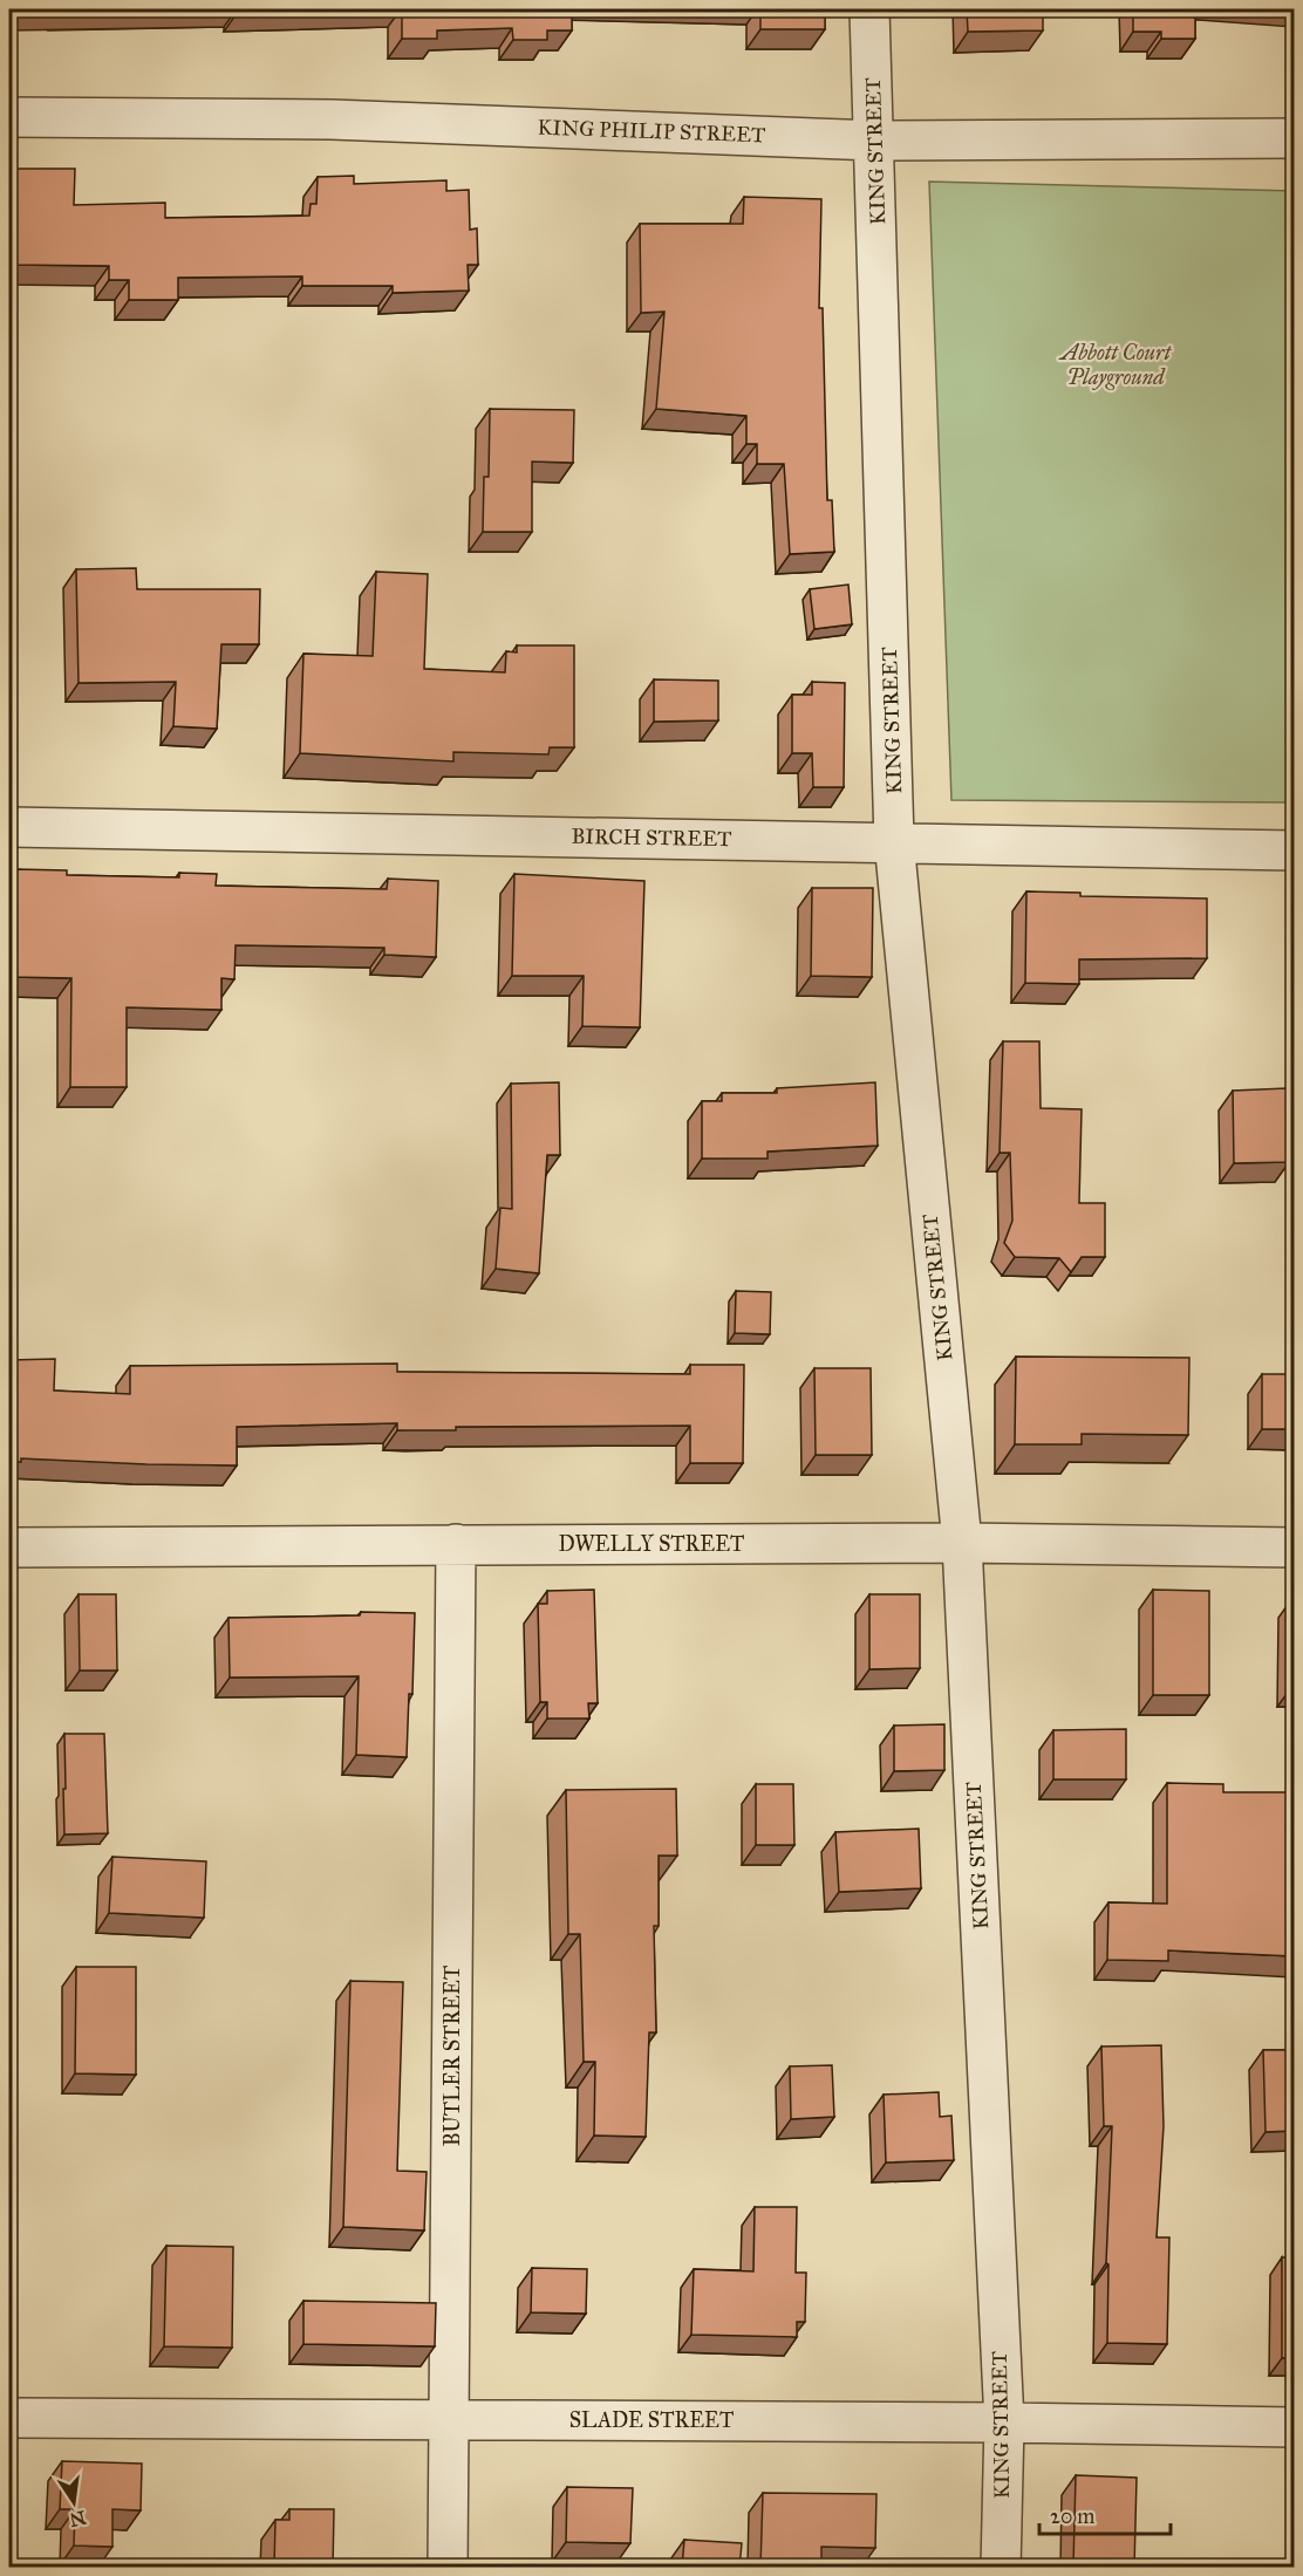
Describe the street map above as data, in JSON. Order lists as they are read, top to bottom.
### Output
{
  "streets": {
    "street": [
      "KING PHILIP STREET",
      "KING STREET",
      "BIRCH STREET",
      "DWELLY STREET",
      "BUTLER STREET",
      "SLADE STREET"
    ]
  },
  "crossings": [
    ["KING PHILIP STREET", "KING STREET"],
    ["KING STREET", "BIRCH STREET"],
    ["KING STREET", "DWELLY STREET"],
    ["KING STREET", "SLADE STREET"],
    ["DWELLY STREET", "BUTLER STREET"],
    ["BUTLER STREET", "SLADE STREET"]
  ],
  "parks": ["Abbott Court Playground"],
  "scale_bar": "20 m",
  "north": "bottom"
}
